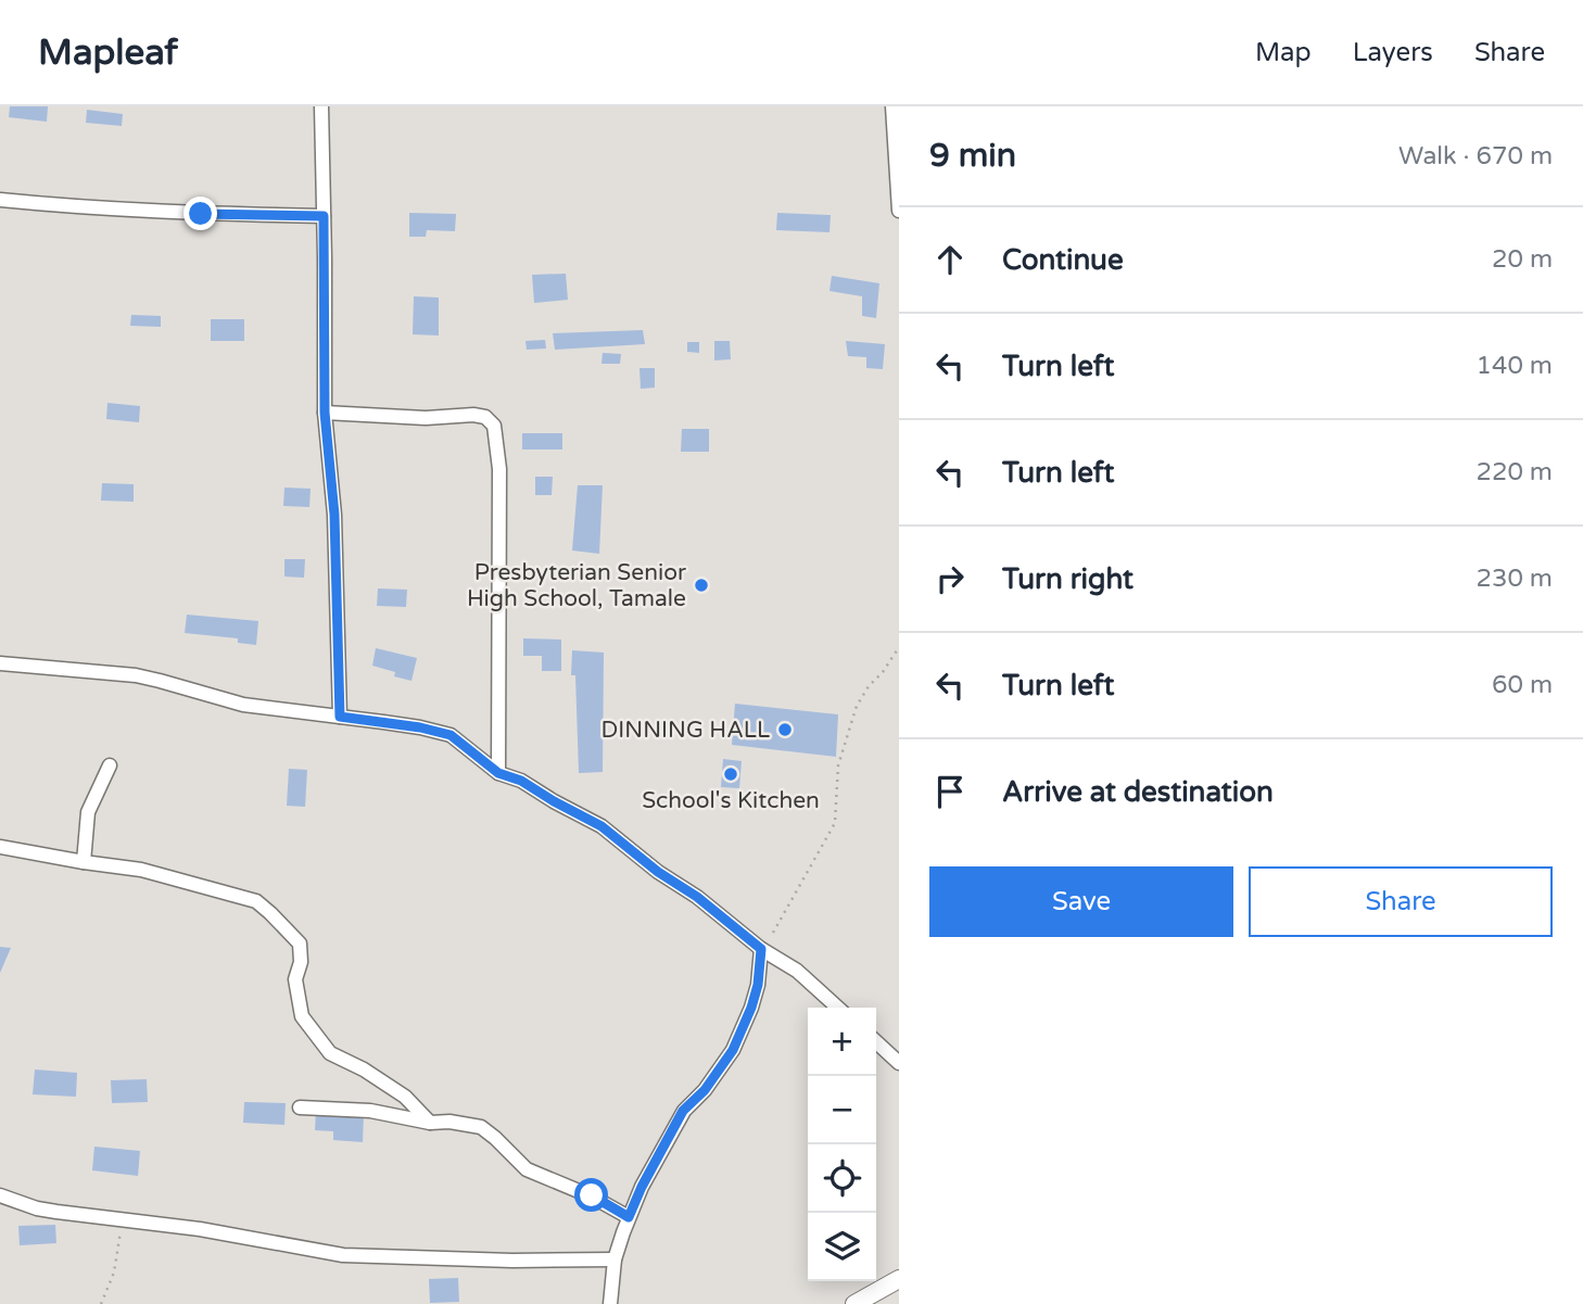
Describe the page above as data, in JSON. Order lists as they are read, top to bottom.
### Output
{
  "places": ["Presbyterian Senior High School, Tamale", "DINNING HALL", "School's Kitchen"],
  "page": {
    "header": "Mapleaf",
    "nav": ["Map", "Layers", "Share"],
    "heading": ["9 min", "Walk · 670 m"],
    "list": [
      ["Continue", "20 m"],
      ["Turn left", "140 m"],
      ["Turn left", "220 m"],
      ["Turn right", "230 m"],
      ["Turn left", "60 m"],
      "Arrive at destination"
    ],
    "buttons": ["Save", "Share"],
    "map_buttons": ["+", "−"]
  }
}
